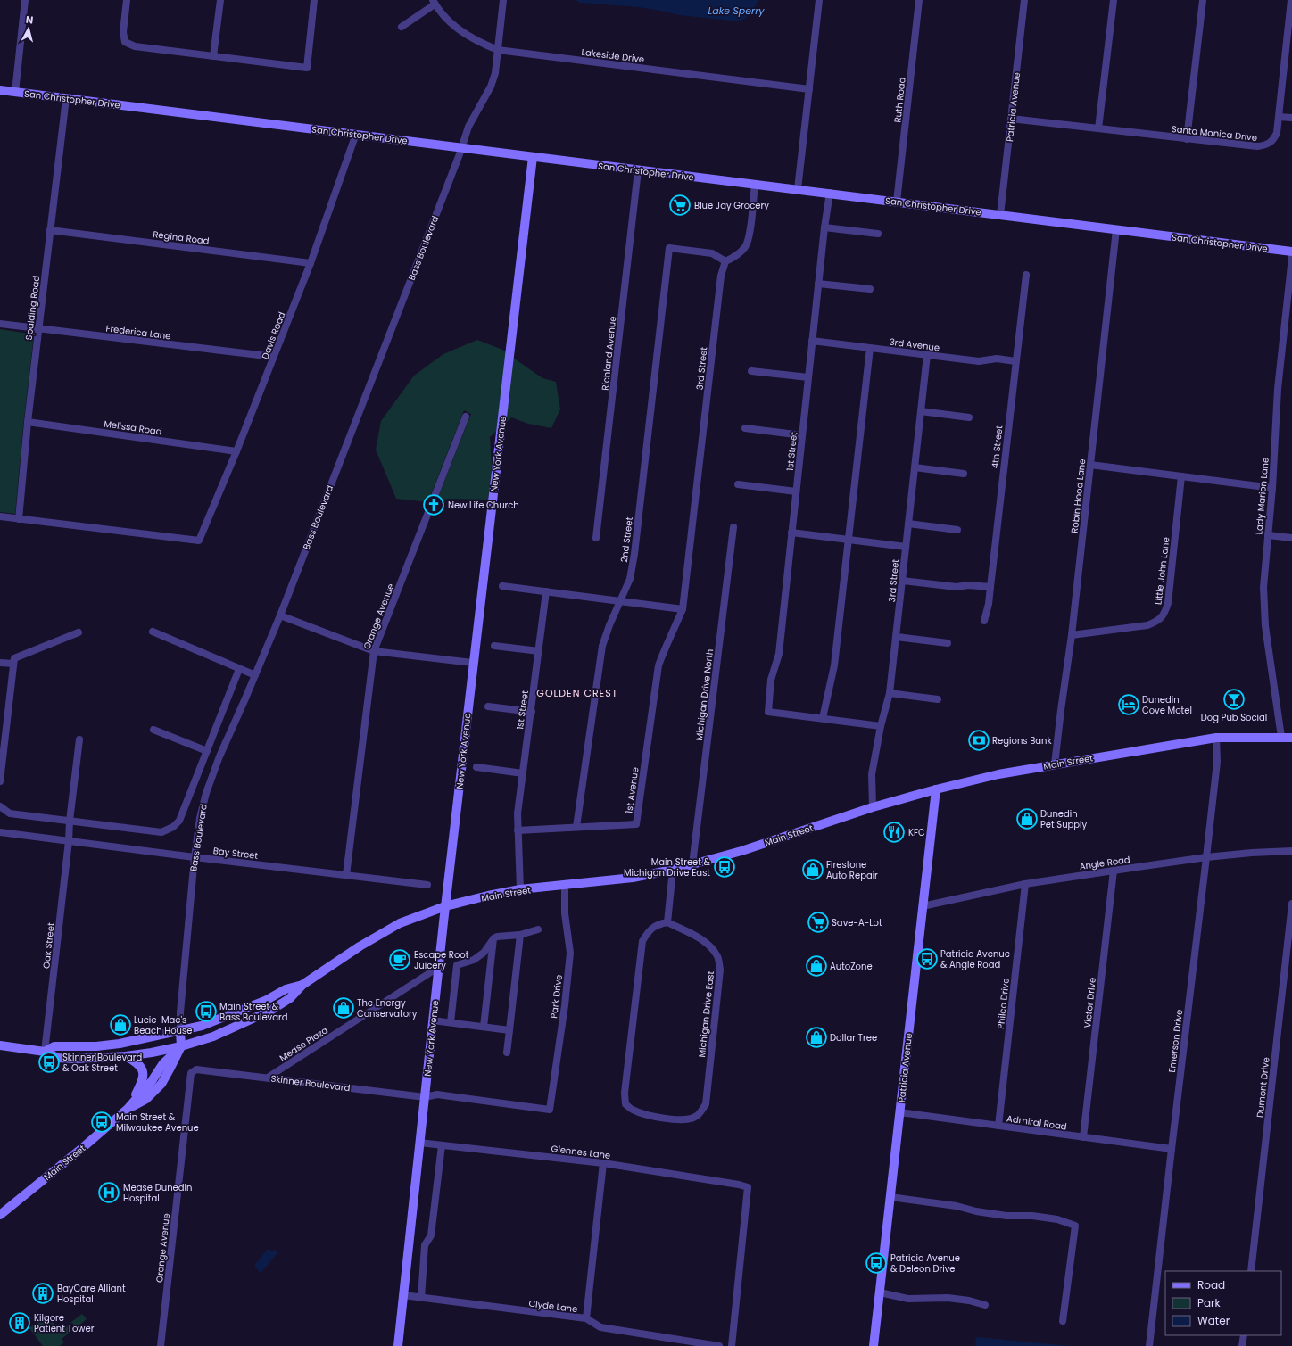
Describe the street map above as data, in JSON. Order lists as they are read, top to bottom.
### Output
{
  "streets": {
    "street": [
      "Lakeside Drive",
      "San Christopher Drive",
      "Ruth Road",
      "Patricia Avenue",
      "Santa Monica Drive",
      "Regina Road",
      "Bass Boulevard",
      "Spalding Road",
      "Frederica Lane",
      "Davis Road",
      "3rd Avenue",
      "Richland Avenue",
      "3rd Street",
      "Melissa Road",
      "4th Street",
      "1st Street",
      "New York Avenue",
      "Robin Hood Lane",
      "Lady Marion Lane",
      "2nd Street",
      "Little John Lane",
      "Orange Avenue",
      "Michigan Drive North",
      "Main Street",
      "1st Avenue",
      "Bay Street",
      "Angle Road",
      "Oak Street",
      "Park Drive",
      "Victor Drive",
      "Philco Drive",
      "Michigan Drive East",
      "Emerson Drive",
      "Mease Plaza",
      "Skinner Boulevard",
      "Dumont Drive",
      "Admiral Road",
      "Glennes Lane",
      "Clyde Lane"
    ]
  },
  "crossings": [
    ["Lakeside Drive", "Bass Boulevard"],
    ["San Christopher Drive", "Ruth Road"],
    ["San Christopher Drive", "Patricia Avenue"],
    ["San Christopher Drive", "Bass Boulevard"],
    ["San Christopher Drive", "Spalding Road"],
    ["San Christopher Drive", "Davis Road"],
    ["San Christopher Drive", "Richland Avenue"],
    ["San Christopher Drive", "1st Street"],
    ["San Christopher Drive", "New York Avenue"],
    ["San Christopher Drive", "Robin Hood Lane"],
    ["Patricia Avenue", "Santa Monica Drive"],
    ["Patricia Avenue", "Main Street"],
    ["Patricia Avenue", "Angle Road"],
    ["Patricia Avenue", "Admiral Road"],
    ["Regina Road", "Spalding Road"],
    ["Regina Road", "Davis Road"],
    ["Bass Boulevard", "Main Street"],
    ["Bass Boulevard", "Bay Street"],
    ["Spalding Road", "Frederica Lane"],
    ["Spalding Road", "Davis Road"],
    ["Spalding Road", "Melissa Road"],
    ["Frederica Lane", "Davis Road"],
    ["Davis Road", "Melissa Road"],
    ["3rd Avenue", "3rd Street"],
    ["3rd Avenue", "4th Street"],
    ["3rd Avenue", "1st Street"],
    ["3rd Street", "2nd Street"],
    ["3rd Street", "Main Street"],
    ["3rd Street", "1st Avenue"],
    ["1st Street", "1st Avenue"],
    ["New York Avenue", "Main Street"],
    ["New York Avenue", "Mease Plaza"],
    ["New York Avenue", "Skinner Boulevard"],
    ["New York Avenue", "Glennes Lane"],
    ["New York Avenue", "Clyde Lane"],
    ["Robin Hood Lane", "Little John Lane"],
    ["Robin Hood Lane", "Main Street"],
    ["Lady Marion Lane", "Main Street"],
    ["2nd Street", "1st Avenue"],
    ["Orange Avenue", "Bay Street"],
    ["Orange Avenue", "Skinner Boulevard"],
    ["Michigan Drive North", "Main Street"],
    ["Main Street", "Park Drive"],
    ["Main Street", "Emerson Drive"],
    ["Bay Street", "Oak Street"],
    ["Angle Road", "Victor Drive"],
    ["Angle Road", "Philco Drive"],
    ["Angle Road", "Emerson Drive"],
    ["Park Drive", "Skinner Boulevard"],
    ["Victor Drive", "Admiral Road"],
    ["Philco Drive", "Admiral Road"],
    ["Emerson Drive", "Admiral Road"],
    ["Mease Plaza", "Skinner Boulevard"]
  ],
  "districts": ["GOLDEN CREST"],
  "water": ["Lake Sperry"],
  "places": {
    "supermarket": ["Blue Jay Grocery", "Save-A-Lot"],
    "church": ["New Life Church"],
    "bar": ["Dog Pub Social"],
    "hotel": ["Dunedin Cove Motel"],
    "bank": ["Regions Bank"],
    "shop": [
      "Dunedin Pet Supply",
      "Firestone Auto Repair",
      "AutoZone",
      "The Energy Conservatory",
      "Lucie-Mae's Beach House",
      "Dollar Tree"
    ],
    "restaurant": ["KFC"],
    "bus stop": [
      "Main Street & Michigan Drive East",
      "Patricia Avenue & Angle Road",
      "Main Street & Bass Boulevard",
      "Skinner Boulevard & Oak Street",
      "Main Street & Milwaukee Avenue",
      "Patricia Avenue & Deleon Drive"
    ],
    "cafe": ["Escape Root Juicery"],
    "hospital": ["Mease Dunedin Hospital"],
    "building": ["BayCare Alliant Hospital", "Kilgore Patient Tower"]
  },
  "legend": ["Road", "Park", "Water"],
  "north": "top"
}
